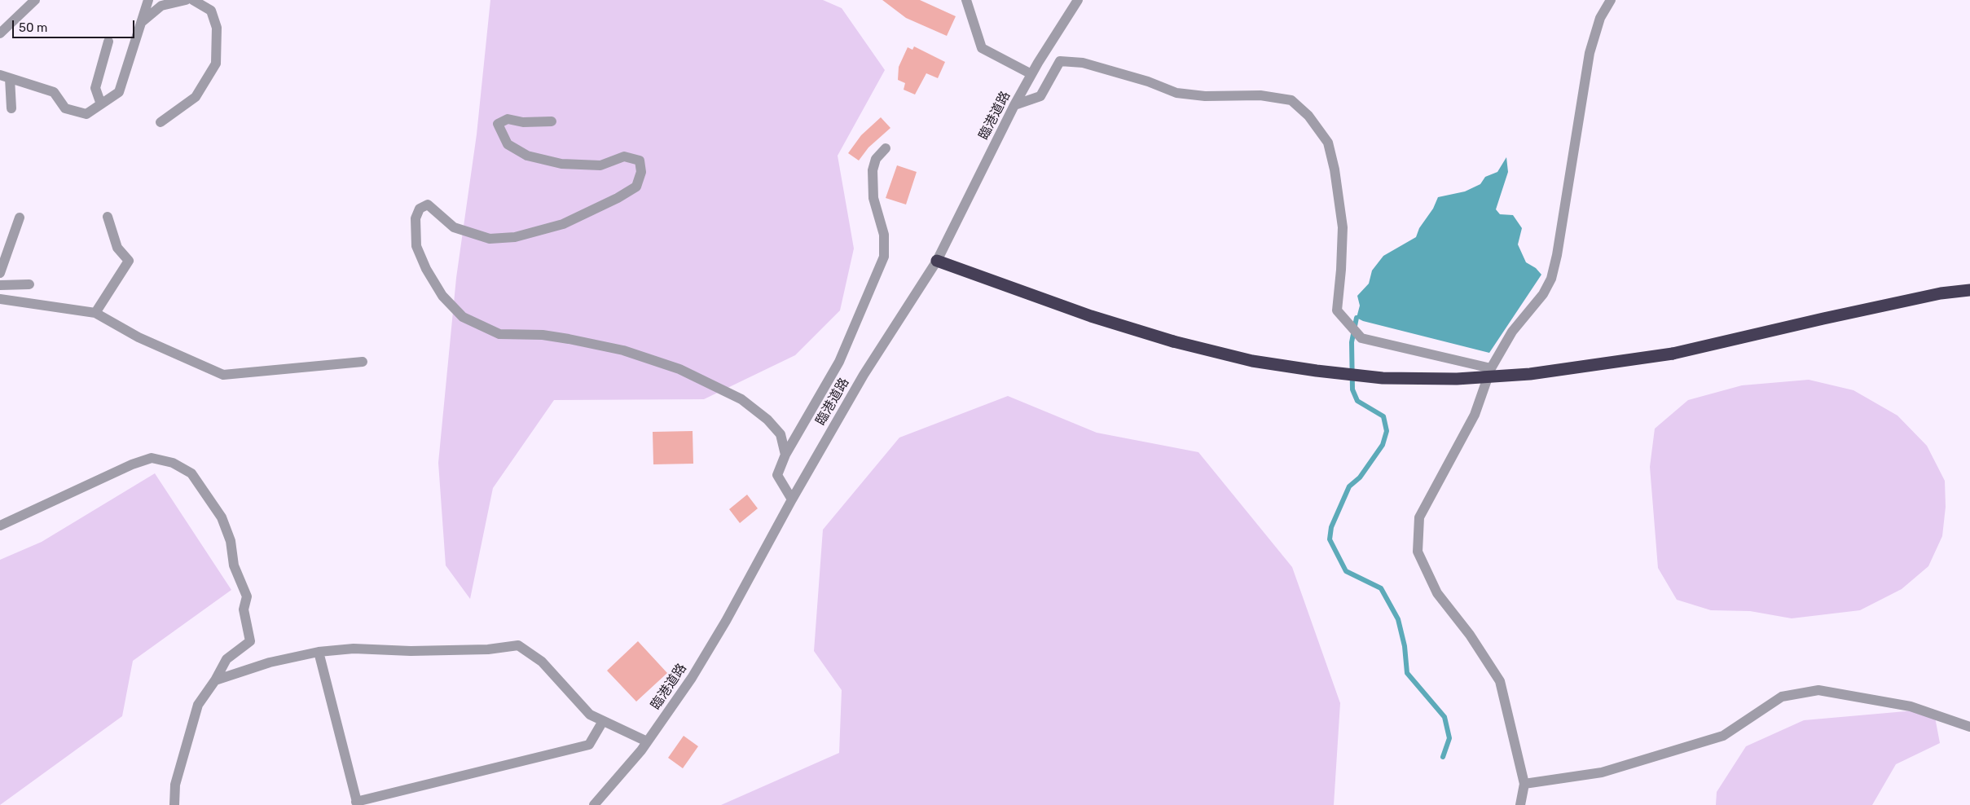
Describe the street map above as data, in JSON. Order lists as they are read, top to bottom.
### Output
{
  "streets": {
    "street": ["臨港道路"]
  },
  "scale_bar": "50 m"
}
